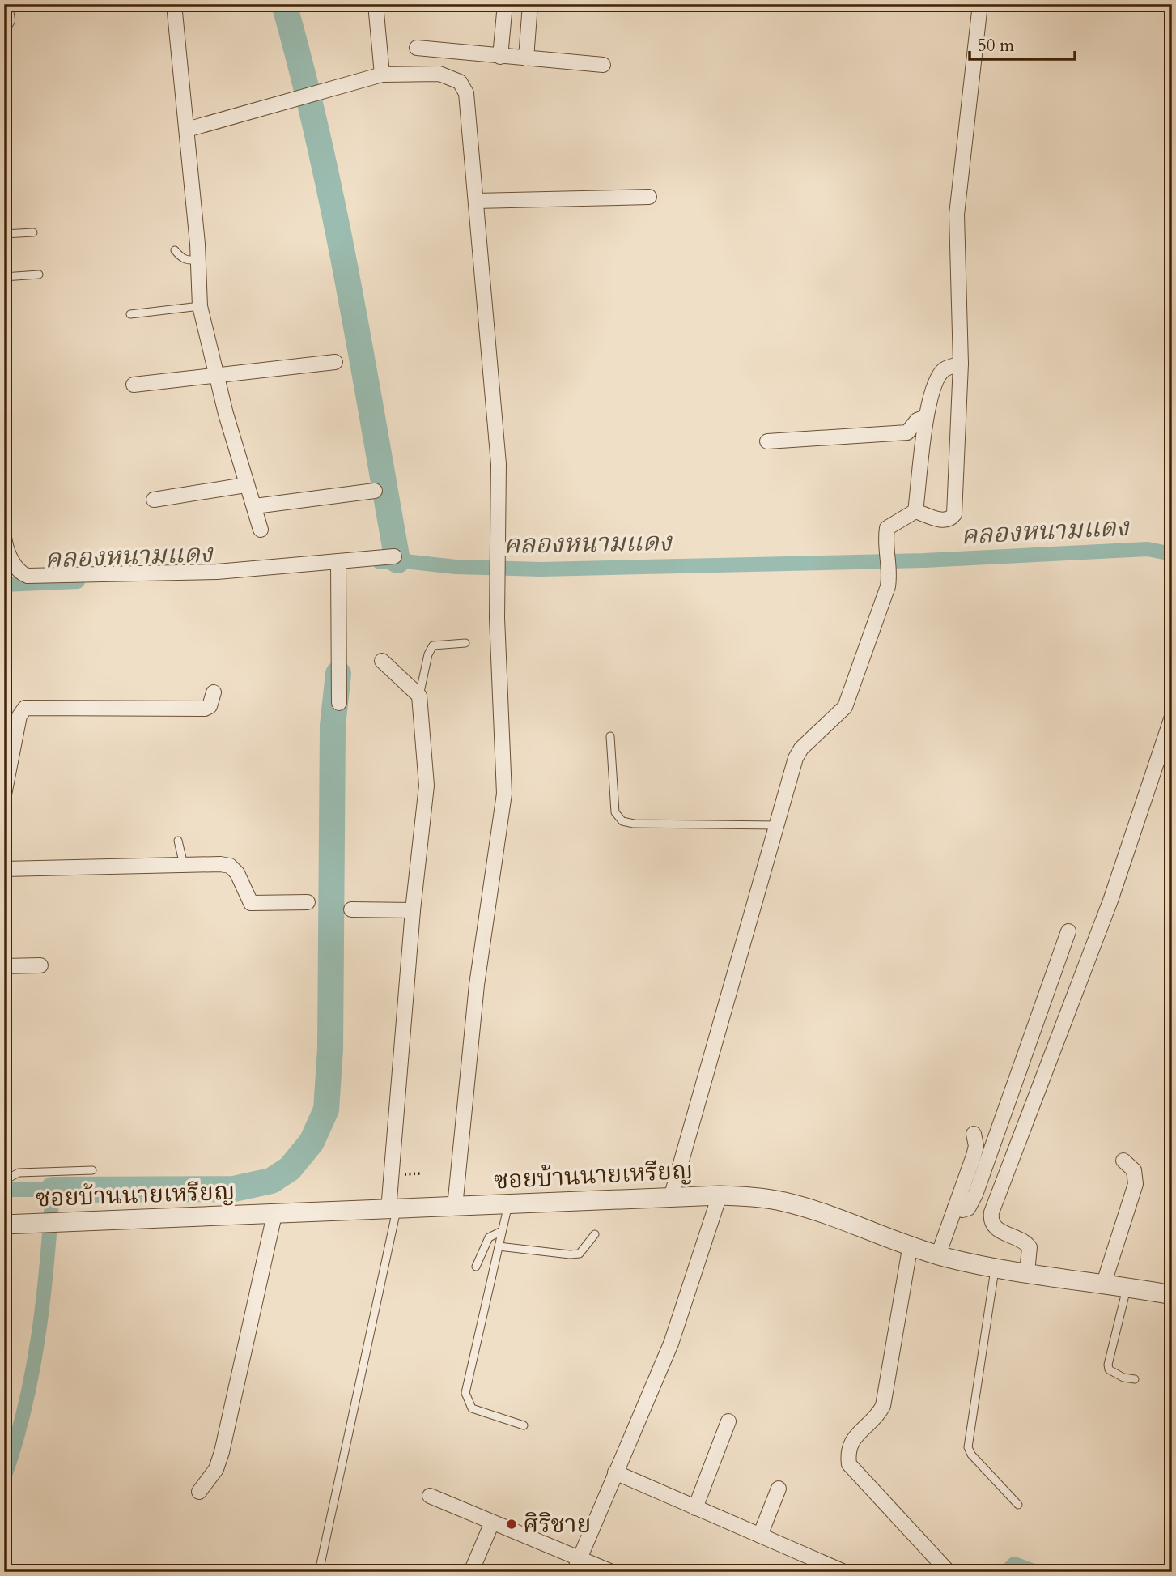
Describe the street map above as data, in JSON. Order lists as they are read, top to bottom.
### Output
{
  "streets": {
    "street": ["ซอยบ้านนายเหรียญ"]
  },
  "water": ["คลองหนามแดง"],
  "places": ["ศิริชาย"],
  "scale_bar": "50 m"
}
